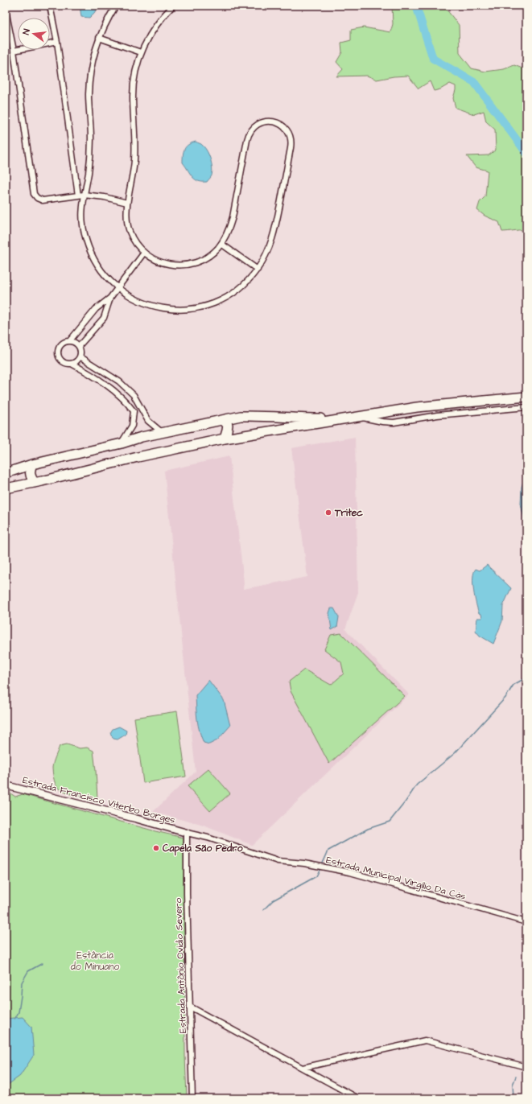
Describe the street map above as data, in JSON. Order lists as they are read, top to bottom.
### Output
{
  "streets": {
    "street": ["Estrada Francisco Viterbo Borges", "Estrada Municipal Virgílio Da Cás", "Estrada Antônio Ovidio Severo"]
  },
  "crossings": [
    ["Estrada Francisco Viterbo Borges", "Estrada Municipal Virgílio Da Cás"],
    ["Estrada Francisco Viterbo Borges", "Estrada Antônio Ovidio Severo"],
    ["Estrada Municipal Virgílio Da Cás", "Estrada Antônio Ovidio Severo"]
  ],
  "parks": ["Estância do Minuano"],
  "places": ["Tritec", "Capela São Pedro"],
  "north": "left"
}
